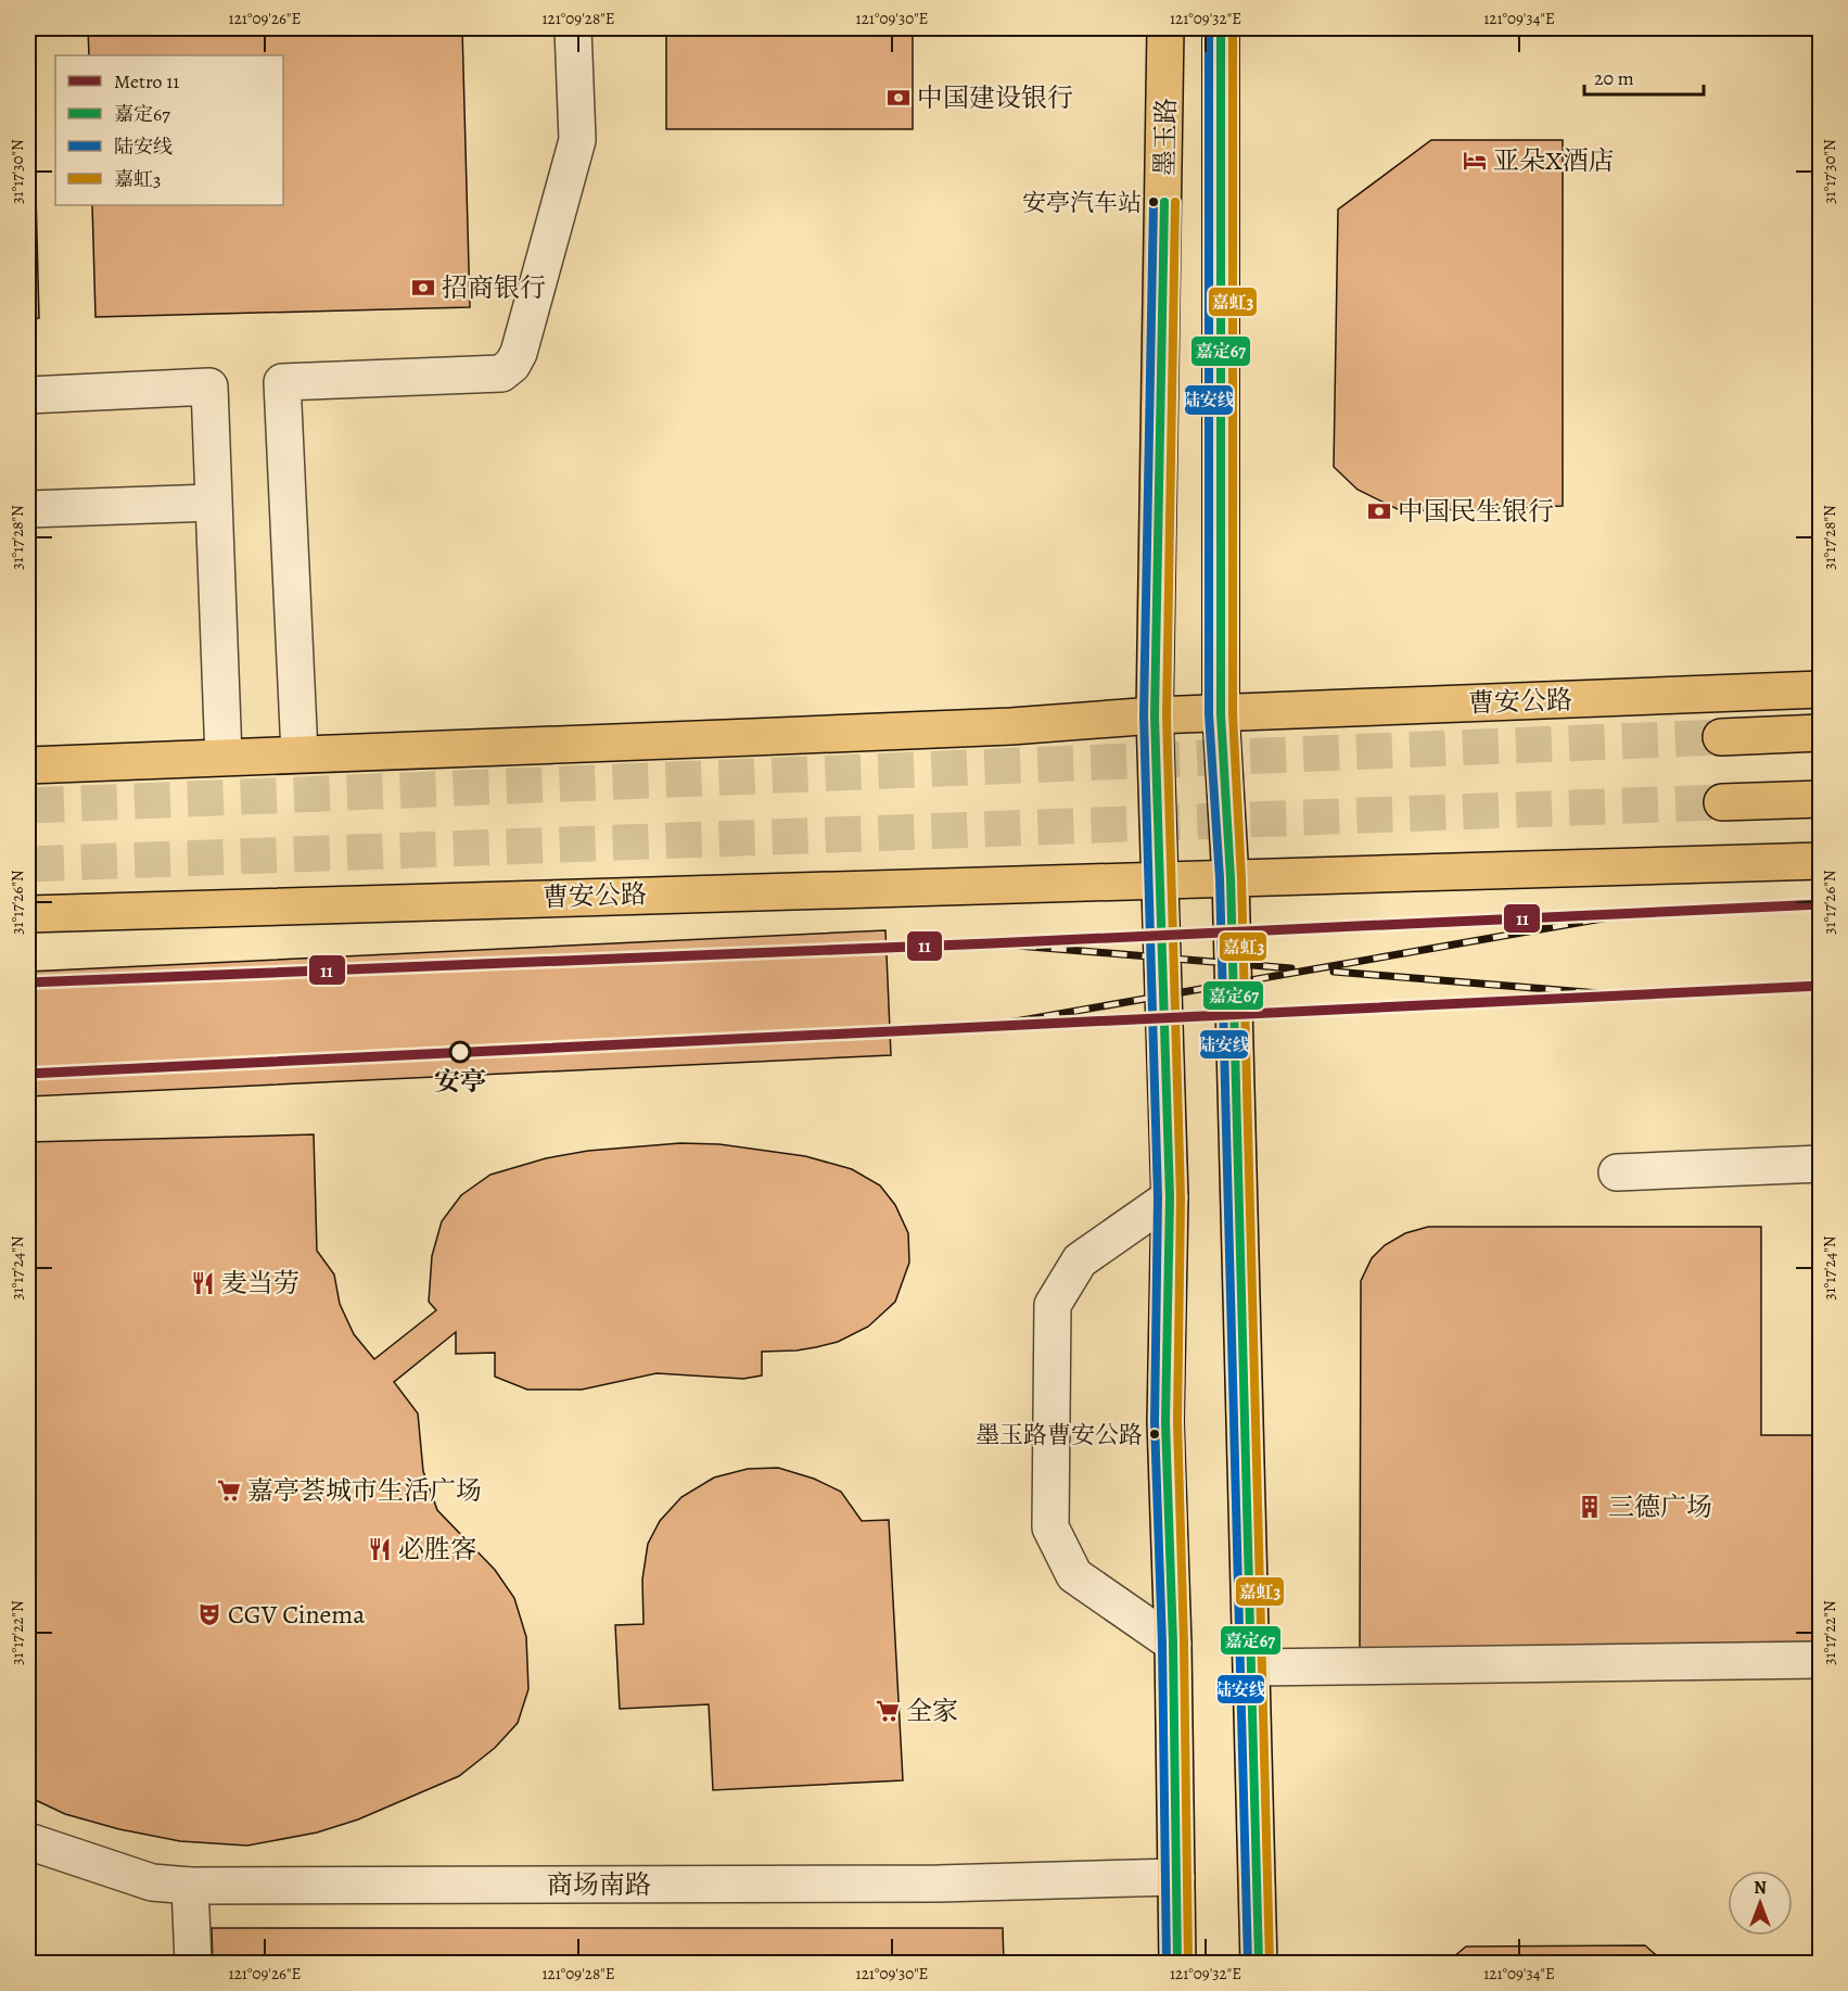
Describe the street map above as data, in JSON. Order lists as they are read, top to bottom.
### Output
{
  "streets": {
    "main road": ["墨玉路", "曹安公路"],
    "street": ["商场南路"]
  },
  "crossings": [
    ["墨玉路", "曹安公路"],
    ["墨玉路", "商场南路"]
  ],
  "places": {
    "bank": ["中国建设银行", "招商银行", "中国民生银行"],
    "hotel": ["亚朵X酒店"],
    "other": ["安亭汽车站", "安亭", "墨玉路曹安公路"],
    "restaurant": ["麦当劳", "必胜客"],
    "supermarket": ["嘉亭荟城市生活广场", "全家"],
    "building": ["三德广场"],
    "theatre": ["CGV Cinema"]
  },
  "lines": [
    "transit line 嘉定67",
    "transit line 陆安线",
    "transit line 嘉虹3",
    "metro line 11"
  ],
  "legend": [
    "Metro 11",
    "嘉定67",
    "陆安线",
    "嘉虹3"
  ],
  "scale_bar": "20 m",
  "north": "top",
  "coordinates": [
    "121°09'26\"E",
    "121°09'28\"E",
    "121°09'30\"E",
    "121°09'32\"E",
    "121°09'34\"E",
    "31°17'30\"N",
    "31°17'28\"N",
    "31°17'26\"N",
    "31°17'24\"N",
    "31°17'22\"N"
  ]
}
